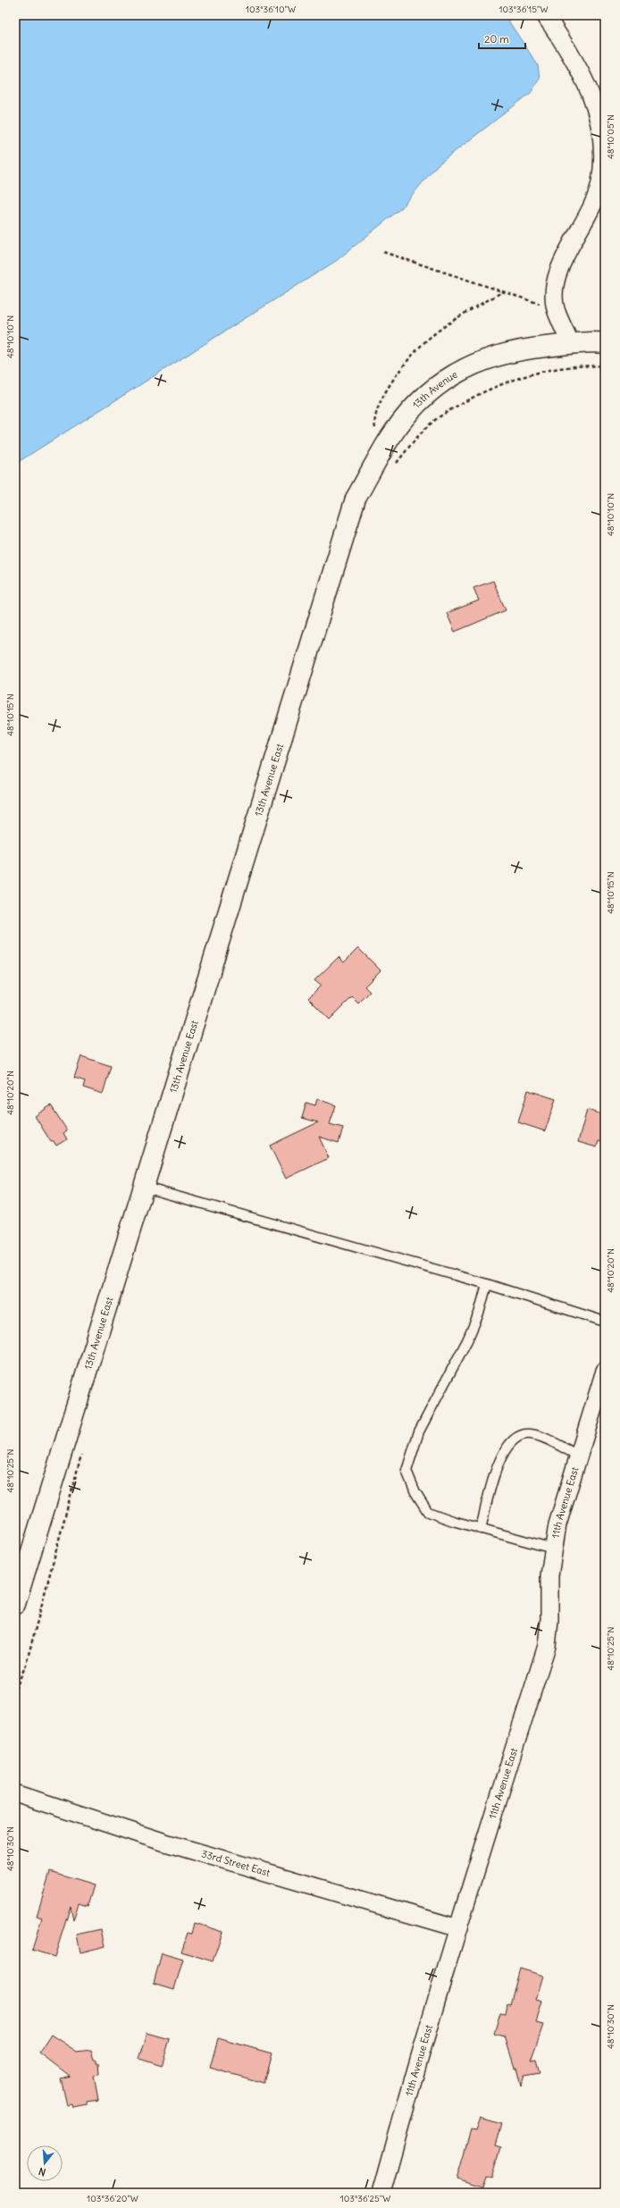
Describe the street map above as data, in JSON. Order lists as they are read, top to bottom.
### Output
{
  "streets": {
    "main road": ["13th Avenue", "13th Avenue East"],
    "street": ["11th Avenue East", "33rd Street East"]
  },
  "crossings": [
    ["13th Avenue", "13th Avenue East"],
    ["11th Avenue East", "33rd Street East"]
  ],
  "scale_bar": "20 m",
  "north": "bottom",
  "coordinates": [
    "103°36'10\"W",
    "103°36'15\"W",
    "48°10'05\"N",
    "48°10'10\"N",
    "48°10'15\"N",
    "48°10'20\"N",
    "48°10'25\"N",
    "48°10'30\"N",
    "103°36'20\"W",
    "103°36'25\"W"
  ]
}
